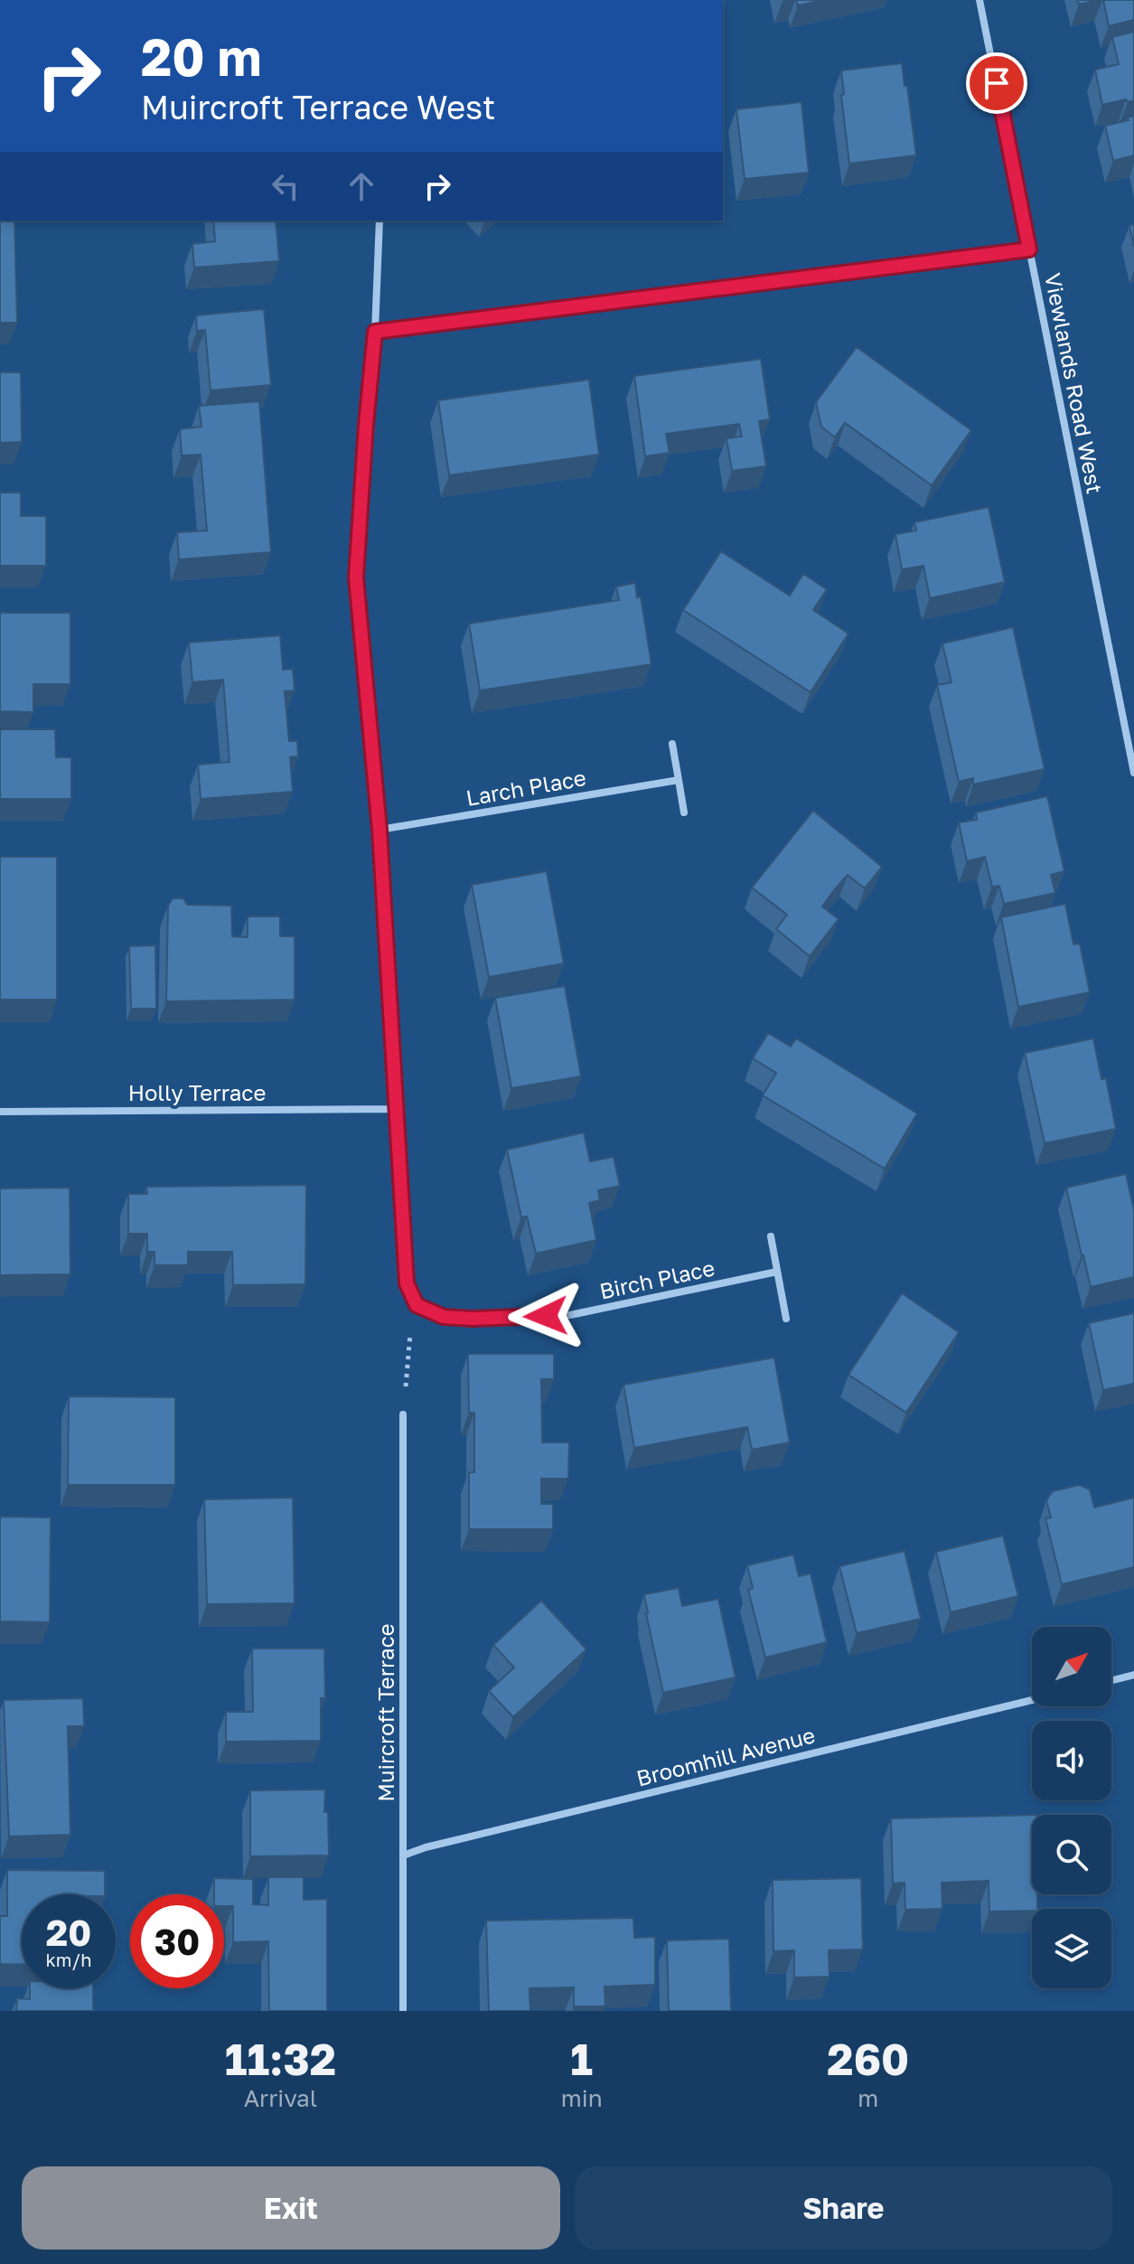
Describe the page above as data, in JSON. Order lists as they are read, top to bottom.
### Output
{
  "streets": {
    "street": [
      "Viewlands Road West",
      "Larch Place",
      "Holly Terrace",
      "Birch Place",
      "Muircroft Terrace",
      "Broomhill Avenue"
    ]
  },
  "crossings": [
    ["Muircroft Terrace", "Broomhill Avenue"]
  ],
  "north": "top right",
  "page": {
    "turn": ["20 m", "Muircroft Terrace West"],
    "speed": "20 km/h",
    "limit": "30",
    "eta": [
      "11:32",
      "Arrival",
      "1",
      "min",
      "260",
      "m"
    ],
    "buttons": ["Exit", "Share"]
  }
}
